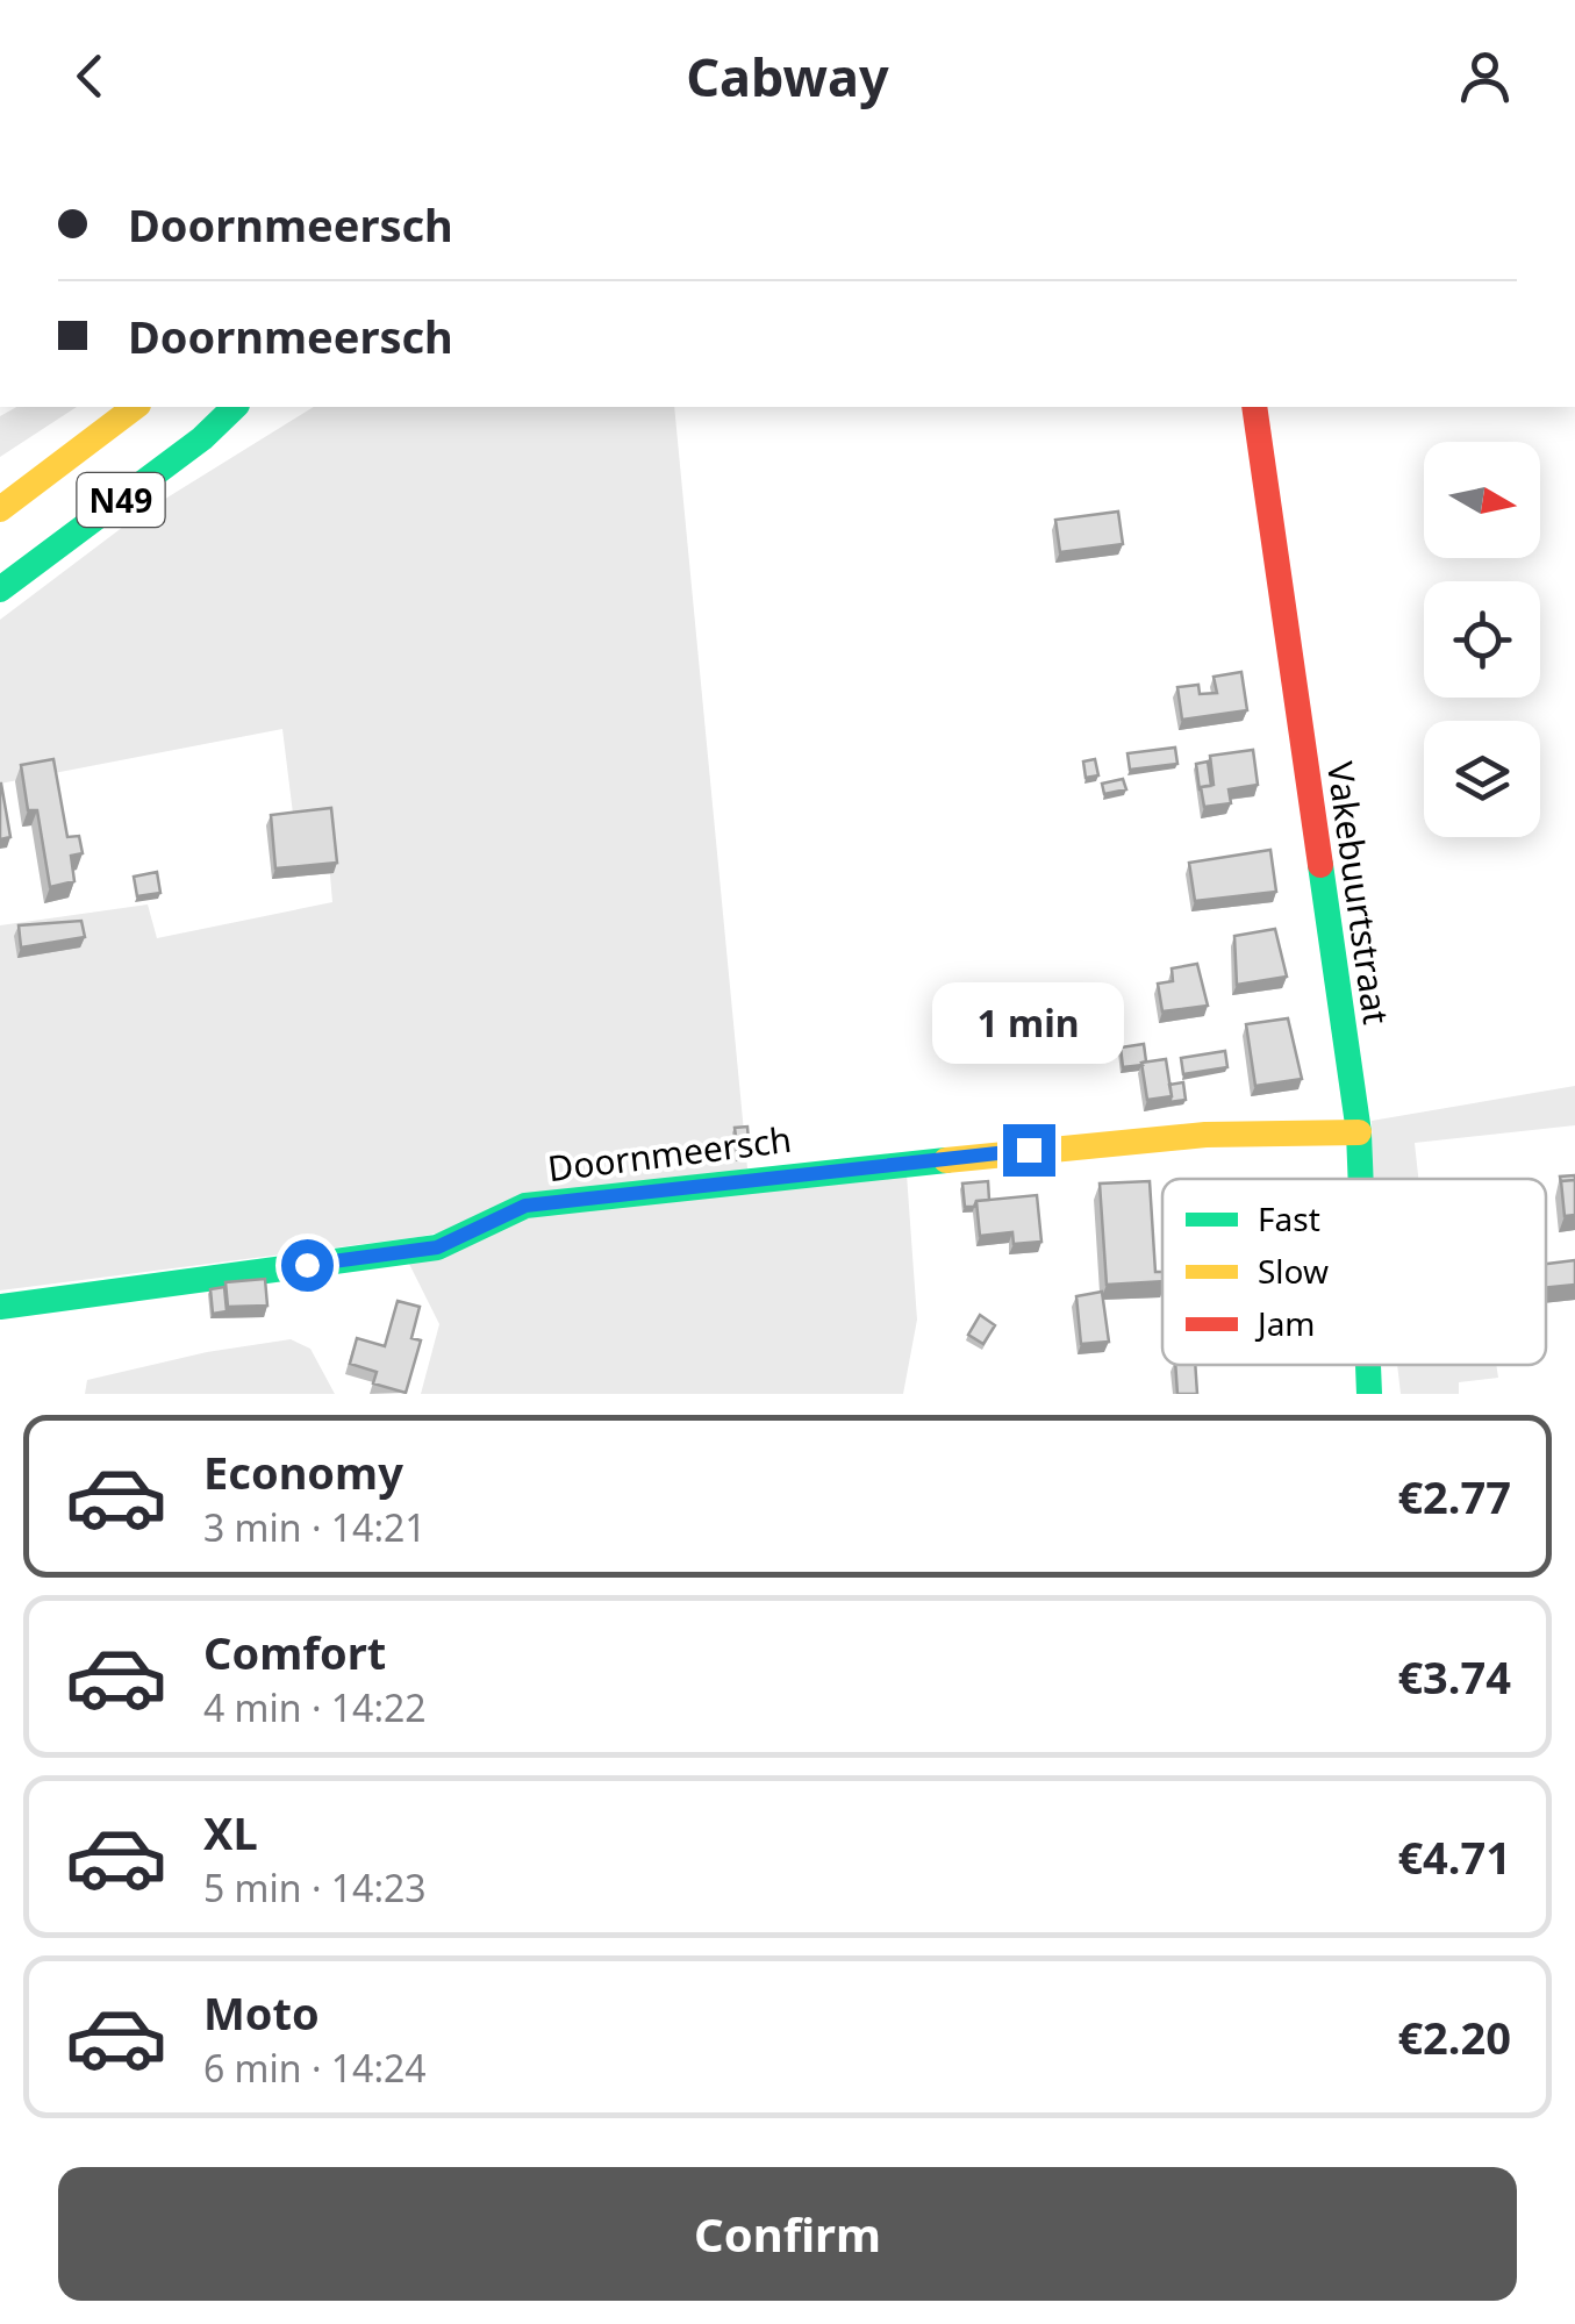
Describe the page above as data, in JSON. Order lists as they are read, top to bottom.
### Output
{
  "streets": {
    "main road": ["N49", "Vakebuurtstraat", "Doornmeersch"]
  },
  "crossings": [
    ["Vakebuurtstraat", "Doornmeersch"]
  ],
  "legend": ["Fast", "Slow", "Jam"],
  "north": "right",
  "page": {
    "header": "Cabway",
    "banner": ["Doornmeersch", "Doornmeersch"],
    "bubble": "1 min",
    "list": [
      {
        "name": "Economy",
        "note": "3 min · 14:21",
        "value": "€2.77"
      },
      {
        "name": "Comfort",
        "note": "4 min · 14:22",
        "value": "€3.74"
      },
      {
        "name": "XL",
        "note": "5 min · 14:23",
        "value": "€4.71"
      },
      {
        "name": "Moto",
        "note": "6 min · 14:24",
        "value": "€2.20"
      }
    ],
    "buttons": "Confirm"
  }
}
